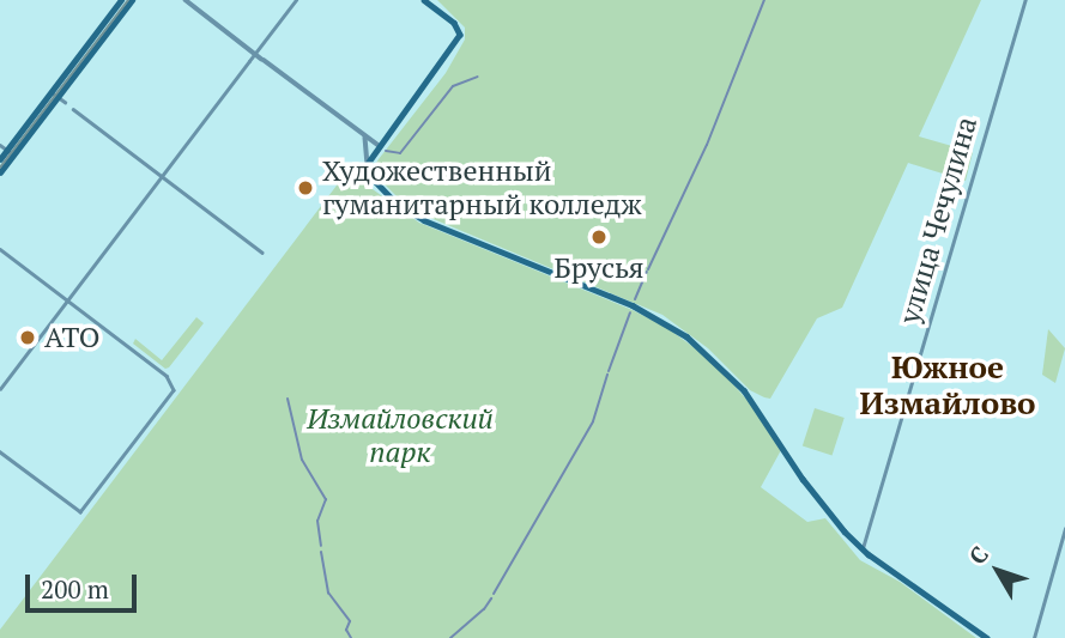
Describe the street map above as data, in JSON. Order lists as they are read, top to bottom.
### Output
{
  "streets": {
    "street": ["улица Чечулина"]
  },
  "districts": ["Южное Измайлово"],
  "parks": ["Измайловский парк"],
  "places": ["Художественный гуманитарный колледж", "Брусья", "АТО"],
  "scale_bar": "200 m",
  "north": "top left"
}
